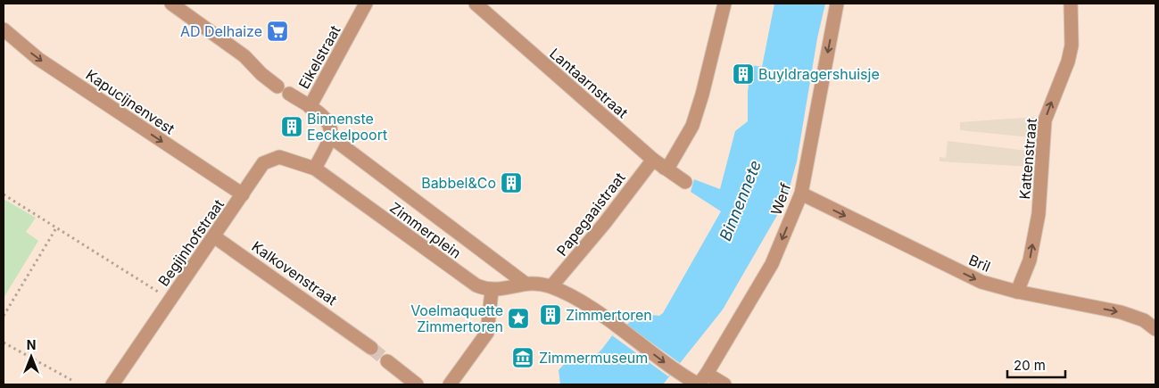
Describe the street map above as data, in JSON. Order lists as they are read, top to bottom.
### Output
{
  "streets": {
    "street": [
      "Eikelstraat",
      "Lantaarnstraat",
      "Kapucijnenvest",
      "Kattenstraat",
      "Werf",
      "Papegaaistraat",
      "Zimmerplein",
      "Begijnhofstraat",
      "Bril",
      "Kalkovenstraat"
    ]
  },
  "crossings": [
    ["Eikelstraat", "Zimmerplein"],
    ["Lantaarnstraat", "Papegaaistraat"],
    ["Kapucijnenvest", "Begijnhofstraat"],
    ["Kattenstraat", "Bril"],
    ["Werf", "Bril"],
    ["Zimmerplein", "Begijnhofstraat"],
    ["Begijnhofstraat", "Kalkovenstraat"]
  ],
  "one_way": ["Kattenstraat", "Bril"],
  "water": ["Binnennete"],
  "places": {
    "supermarket": ["AD Delhaize"],
    "building": [
      "Buyldragershuisje",
      "Binnenste Eeckelpoort",
      "Babbel&Co",
      "Zimmertoren"
    ],
    "place": ["Voelmaquette Zimmertoren"],
    "museum": ["Zimmermuseum"]
  },
  "scale_bar": "20 m",
  "north": "top"
}
